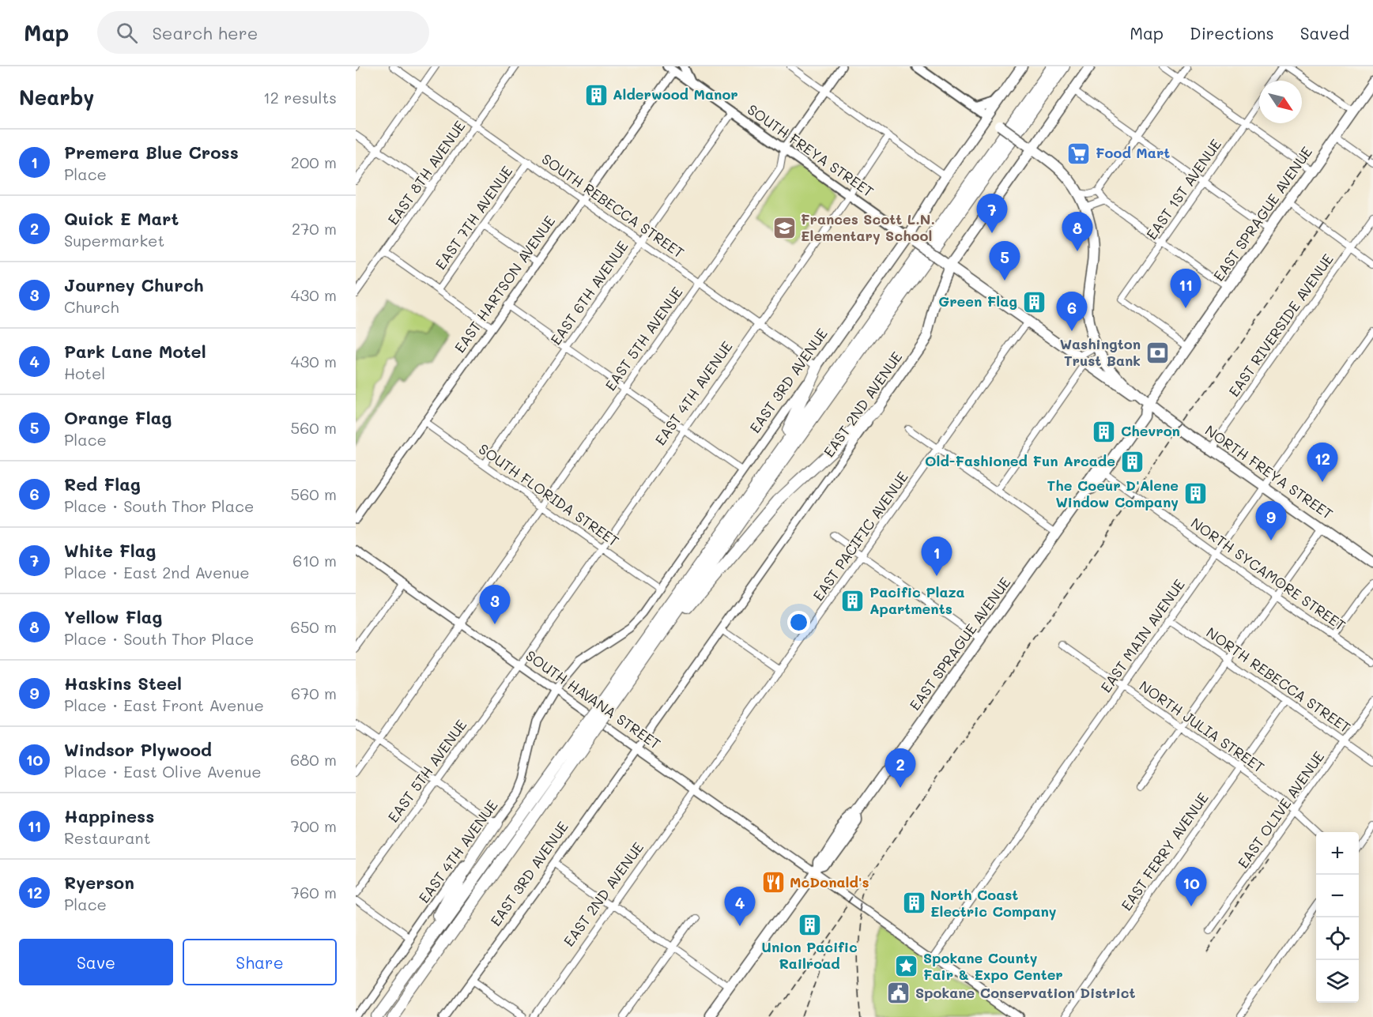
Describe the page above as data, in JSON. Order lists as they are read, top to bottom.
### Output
{
  "streets": {
    "main road": [
      "SOUTH FREYA STREET",
      "EAST SPRAGUE AVENUE",
      "EAST 3RD AVENUE",
      "EAST 2ND AVENUE",
      "NORTH FREYA STREET"
    ],
    "street": [
      "EAST 8TH AVENUE",
      "EAST 1ST AVENUE",
      "SOUTH REBECCA STREET",
      "EAST 7TH AVENUE",
      "EAST HARTSON AVENUE",
      "EAST 6TH AVENUE",
      "EAST RIVERSIDE AVENUE",
      "EAST 5TH AVENUE",
      "EAST 4TH AVENUE",
      "SOUTH FLORIDA STREET",
      "EAST PACIFIC AVENUE",
      "NORTH SYCAMORE STREET",
      "EAST MAIN AVENUE",
      "NORTH REBECCA STREET",
      "SOUTH HAVANA STREET",
      "NORTH JULIA STREET",
      "EAST OLIVE AVENUE",
      "EAST FERRY AVENUE"
    ]
  },
  "crossings": [
    ["SOUTH FREYA STREET", "EAST SPRAGUE AVENUE"],
    ["SOUTH FREYA STREET", "EAST HARTSON AVENUE"],
    ["SOUTH FREYA STREET", "EAST 6TH AVENUE"],
    ["SOUTH FREYA STREET", "EAST 5TH AVENUE"],
    ["SOUTH FREYA STREET", "EAST 3RD AVENUE"],
    ["SOUTH FREYA STREET", "EAST 4TH AVENUE"],
    ["SOUTH FREYA STREET", "EAST 2ND AVENUE"],
    ["SOUTH FREYA STREET", "NORTH FREYA STREET"],
    ["SOUTH FREYA STREET", "EAST PACIFIC AVENUE"],
    ["EAST 8TH AVENUE", "SOUTH REBECCA STREET"],
    ["EAST 1ST AVENUE", "EAST SPRAGUE AVENUE"],
    ["SOUTH REBECCA STREET", "EAST 7TH AVENUE"],
    ["SOUTH REBECCA STREET", "EAST HARTSON AVENUE"],
    ["SOUTH REBECCA STREET", "EAST 6TH AVENUE"],
    ["SOUTH REBECCA STREET", "EAST 5TH AVENUE"],
    ["SOUTH REBECCA STREET", "EAST 3RD AVENUE"],
    ["SOUTH REBECCA STREET", "EAST 4TH AVENUE"],
    ["EAST SPRAGUE AVENUE", "NORTH FREYA STREET"],
    ["EAST SPRAGUE AVENUE", "NORTH SYCAMORE STREET"],
    ["EAST SPRAGUE AVENUE", "SOUTH HAVANA STREET"],
    ["EAST HARTSON AVENUE", "SOUTH FLORIDA STREET"],
    ["EAST 6TH AVENUE", "SOUTH FLORIDA STREET"],
    ["EAST RIVERSIDE AVENUE", "NORTH FREYA STREET"],
    ["EAST 5TH AVENUE", "EAST 4TH AVENUE"],
    ["EAST 5TH AVENUE", "SOUTH FLORIDA STREET"],
    ["EAST 5TH AVENUE", "SOUTH HAVANA STREET"],
    ["EAST 3RD AVENUE", "EAST 4TH AVENUE"],
    ["EAST 3RD AVENUE", "EAST 2ND AVENUE"],
    ["EAST 3RD AVENUE", "SOUTH FLORIDA STREET"],
    ["EAST 3RD AVENUE", "SOUTH HAVANA STREET"],
    ["EAST 4TH AVENUE", "SOUTH FLORIDA STREET"],
    ["EAST 4TH AVENUE", "SOUTH HAVANA STREET"],
    ["EAST 2ND AVENUE", "EAST PACIFIC AVENUE"],
    ["EAST 2ND AVENUE", "SOUTH HAVANA STREET"],
    ["NORTH FREYA STREET", "EAST MAIN AVENUE"],
    ["EAST PACIFIC AVENUE", "SOUTH HAVANA STREET"],
    ["NORTH SYCAMORE STREET", "EAST MAIN AVENUE"],
    ["EAST MAIN AVENUE", "NORTH REBECCA STREET"],
    ["EAST MAIN AVENUE", "SOUTH HAVANA STREET"],
    ["EAST MAIN AVENUE", "NORTH JULIA STREET"],
    ["NORTH REBECCA STREET", "EAST OLIVE AVENUE"],
    ["NORTH REBECCA STREET", "EAST FERRY AVENUE"],
    ["NORTH JULIA STREET", "EAST OLIVE AVENUE"],
    ["NORTH JULIA STREET", "EAST FERRY AVENUE"]
  ],
  "places": {
    "building": [
      "Alderwood Manor",
      "Green Flag",
      "Chevron",
      "Old-Fashioned Fun Arcade",
      "The Coeur D'Alene Window Company",
      "Pacific Plaza Apartments",
      "North Coast Electric Company",
      "Union Pacific Railroad"
    ],
    "supermarket": ["Food Mart"],
    "school or university": ["Frances Scott L.N. Elementary School"],
    "bank": ["Washington Trust Bank"],
    "restaurant": ["McDonald's"],
    "place": ["Spokane County Fair & Expo Center"],
    "public building": ["Spokane Conservation District"]
  },
  "north": "bottom right",
  "page": {
    "header": "Map",
    "search": "Search here",
    "nav": ["Map", "Directions", "Saved"],
    "heading": ["Nearby", "12 results"],
    "list": [
      {
        "mark": "1",
        "name": "Premera Blue Cross",
        "note": "Place",
        "value": "200 m"
      },
      {
        "mark": "2",
        "name": "Quick E Mart",
        "note": "Supermarket",
        "value": "270 m"
      },
      {
        "mark": "3",
        "name": "Journey Church",
        "note": "Church",
        "value": "430 m"
      },
      {
        "mark": "4",
        "name": "Park Lane Motel",
        "note": "Hotel",
        "value": "430 m"
      },
      {
        "mark": "5",
        "name": "Orange Flag",
        "note": "Place",
        "value": "560 m"
      },
      {
        "mark": "6",
        "name": "Red Flag",
        "note": "Place · South Thor Place",
        "value": "560 m"
      },
      {
        "mark": "7",
        "name": "White Flag",
        "note": "Place · East 2nd Avenue",
        "value": "610 m"
      },
      {
        "mark": "8",
        "name": "Yellow Flag",
        "note": "Place · South Thor Place",
        "value": "650 m"
      },
      {
        "mark": "9",
        "name": "Haskins Steel",
        "note": "Place · East Front Avenue",
        "value": "670 m"
      },
      {
        "mark": "10",
        "name": "Windsor Plywood",
        "note": "Place · East Olive Avenue",
        "value": "680 m"
      },
      {
        "mark": "11",
        "name": "Happiness",
        "note": "Restaurant",
        "value": "700 m"
      },
      {
        "mark": "12",
        "name": "Ryerson",
        "note": "Place",
        "value": "760 m"
      }
    ],
    "pins": [
      "7",
      "8",
      "5",
      "11",
      "6",
      "12",
      "9",
      "1",
      "3",
      "2",
      "10",
      "4"
    ],
    "map_buttons": ["+", "−"],
    "buttons": ["Save", "Share"]
  }
}
